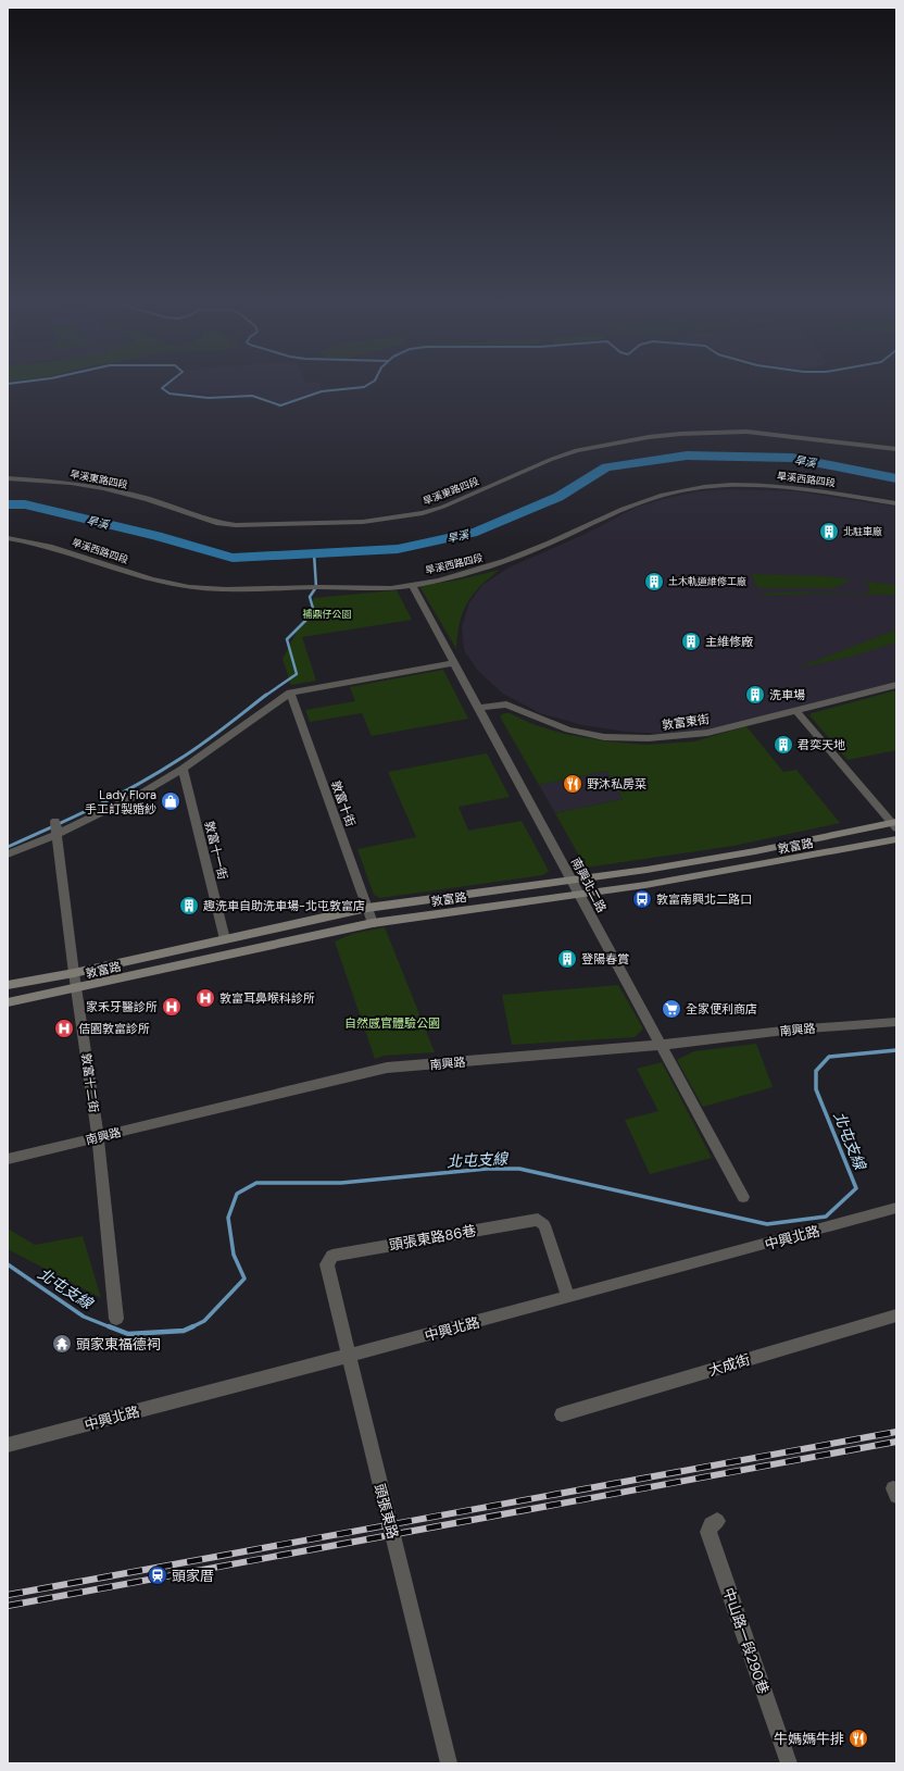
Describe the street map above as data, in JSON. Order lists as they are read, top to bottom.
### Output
{
  "streets": {
    "street": [
      "旱溪東路四段",
      "旱溪西路四段",
      "敦富東街",
      "敦富十街",
      "敦富路",
      "敦富十一街",
      "南興北二路",
      "南興路",
      "敦富十二街",
      "頭張東路86巷",
      "中興北路",
      "大成街",
      "頭張東路",
      "中山路一段290巷"
    ]
  },
  "crossings": [
    ["旱溪西路四段", "南興北二路"],
    ["敦富東街", "南興北二路"],
    ["敦富十街", "敦富路"],
    ["敦富路", "敦富十一街"],
    ["敦富路", "南興北二路"],
    ["敦富路", "敦富十二街"],
    ["南興北二路", "南興路"],
    ["南興路", "敦富十二街"],
    ["頭張東路86巷", "中興北路"],
    ["頭張東路86巷", "頭張東路"],
    ["中興北路", "頭張東路"]
  ],
  "water": ["旱溪", "北屯支線"],
  "parks": ["補鼎仔公園", "自然感官體驗公園"],
  "places": {
    "building": [
      "北駐車廠",
      "土木軌道維修工廠",
      "主維修廠",
      "洗車場",
      "君奕天地",
      "趣洗車自助洗車場-北屯敦富店",
      "登陽春賞"
    ],
    "restaurant": ["野沐私房菜", "牛媽媽牛排"],
    "shop": ["Lady Flora 手工訂製婚紗"],
    "bus stop": ["敦富南興北二路口"],
    "hospital": ["敦富耳鼻喉科診所", "家禾牙醫診所", "佶園敦富診所"],
    "supermarket": ["全家便利商店"],
    "temple": ["頭家東福德祠"],
    "station": ["頭家厝"]
  }
}
